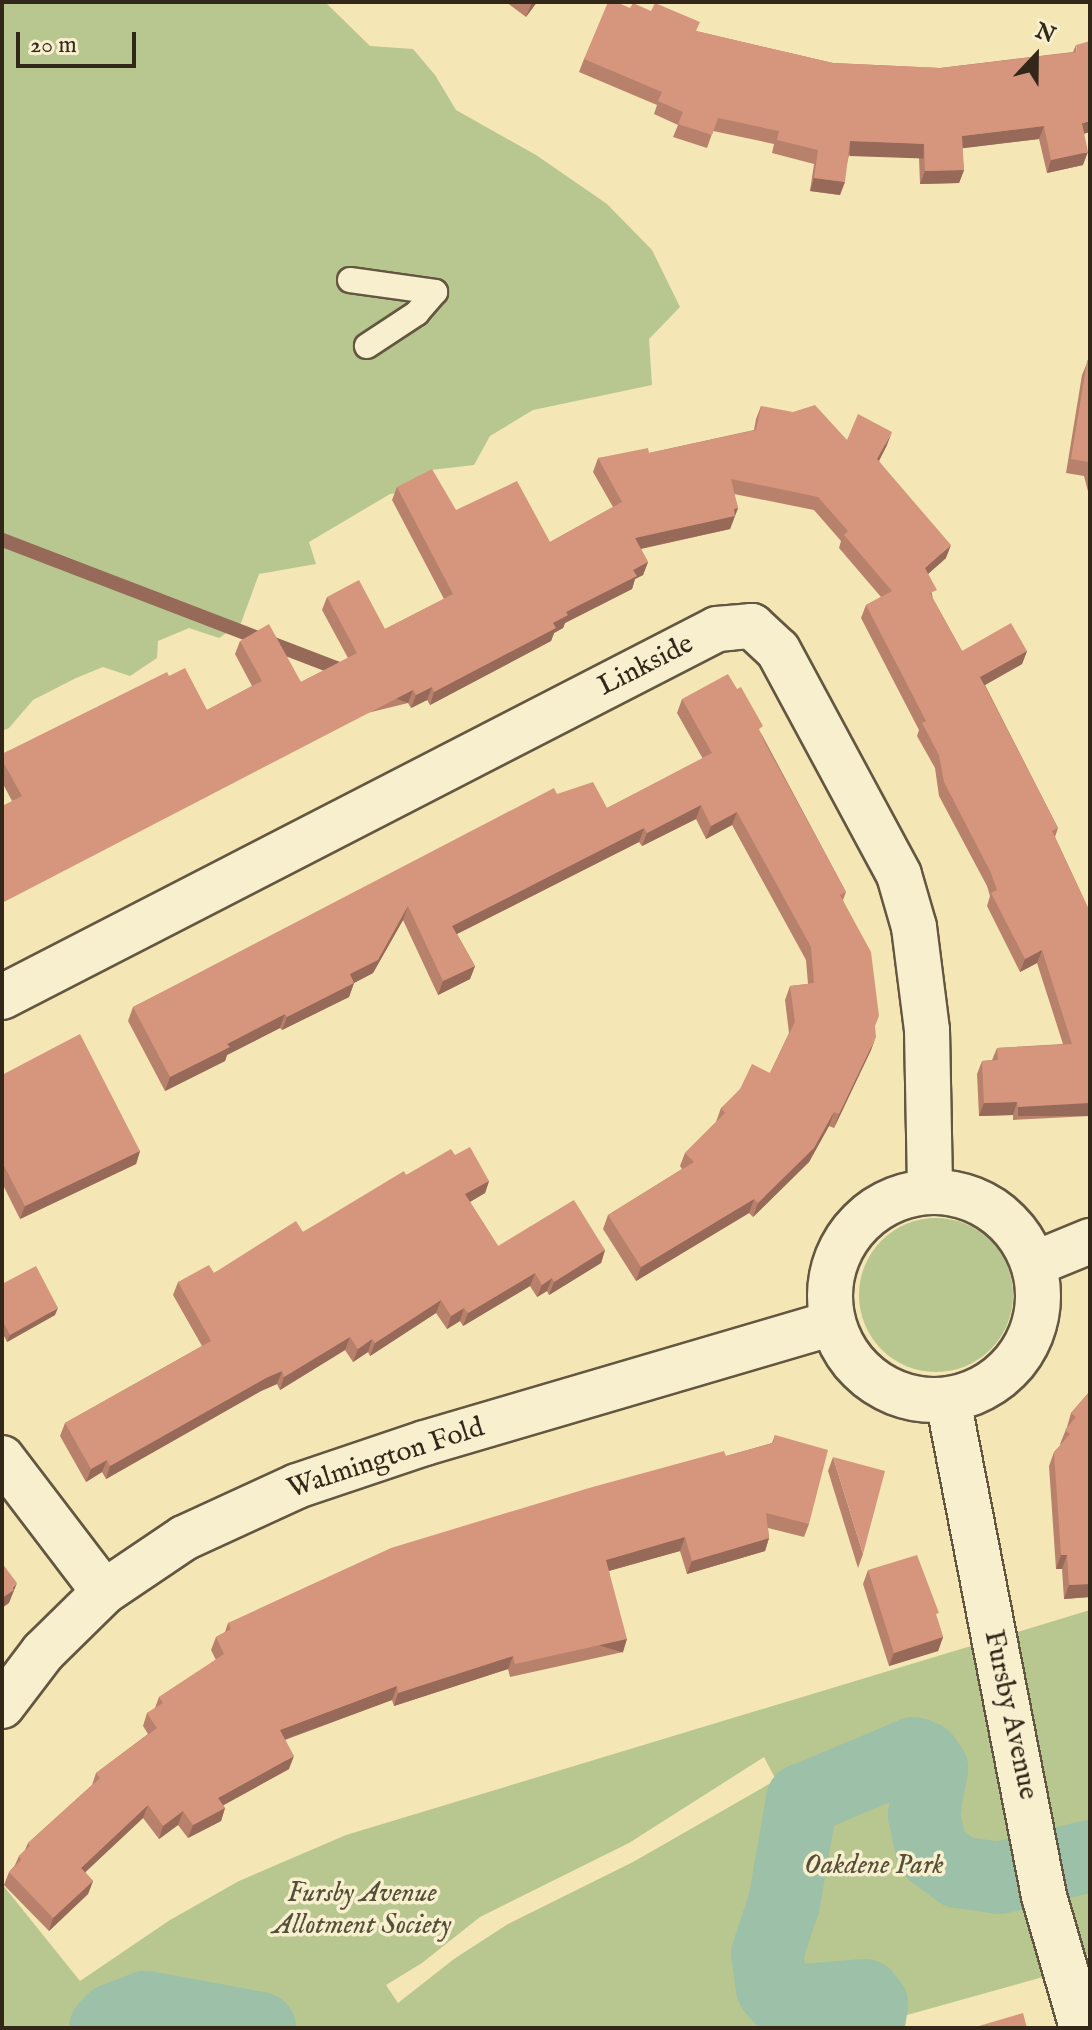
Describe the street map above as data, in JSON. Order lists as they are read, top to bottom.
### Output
{
  "streets": {
    "street": ["Linkside", "Walmington Fold", "Fursby Avenue"]
  },
  "crossings": [
    ["Linkside", "Walmington Fold"],
    ["Linkside", "Fursby Avenue"],
    ["Walmington Fold", "Fursby Avenue"]
  ],
  "parks": ["Oakdene Park", "Fursby Avenue Allotment Society"],
  "scale_bar": "20 m",
  "north": "top"
}
